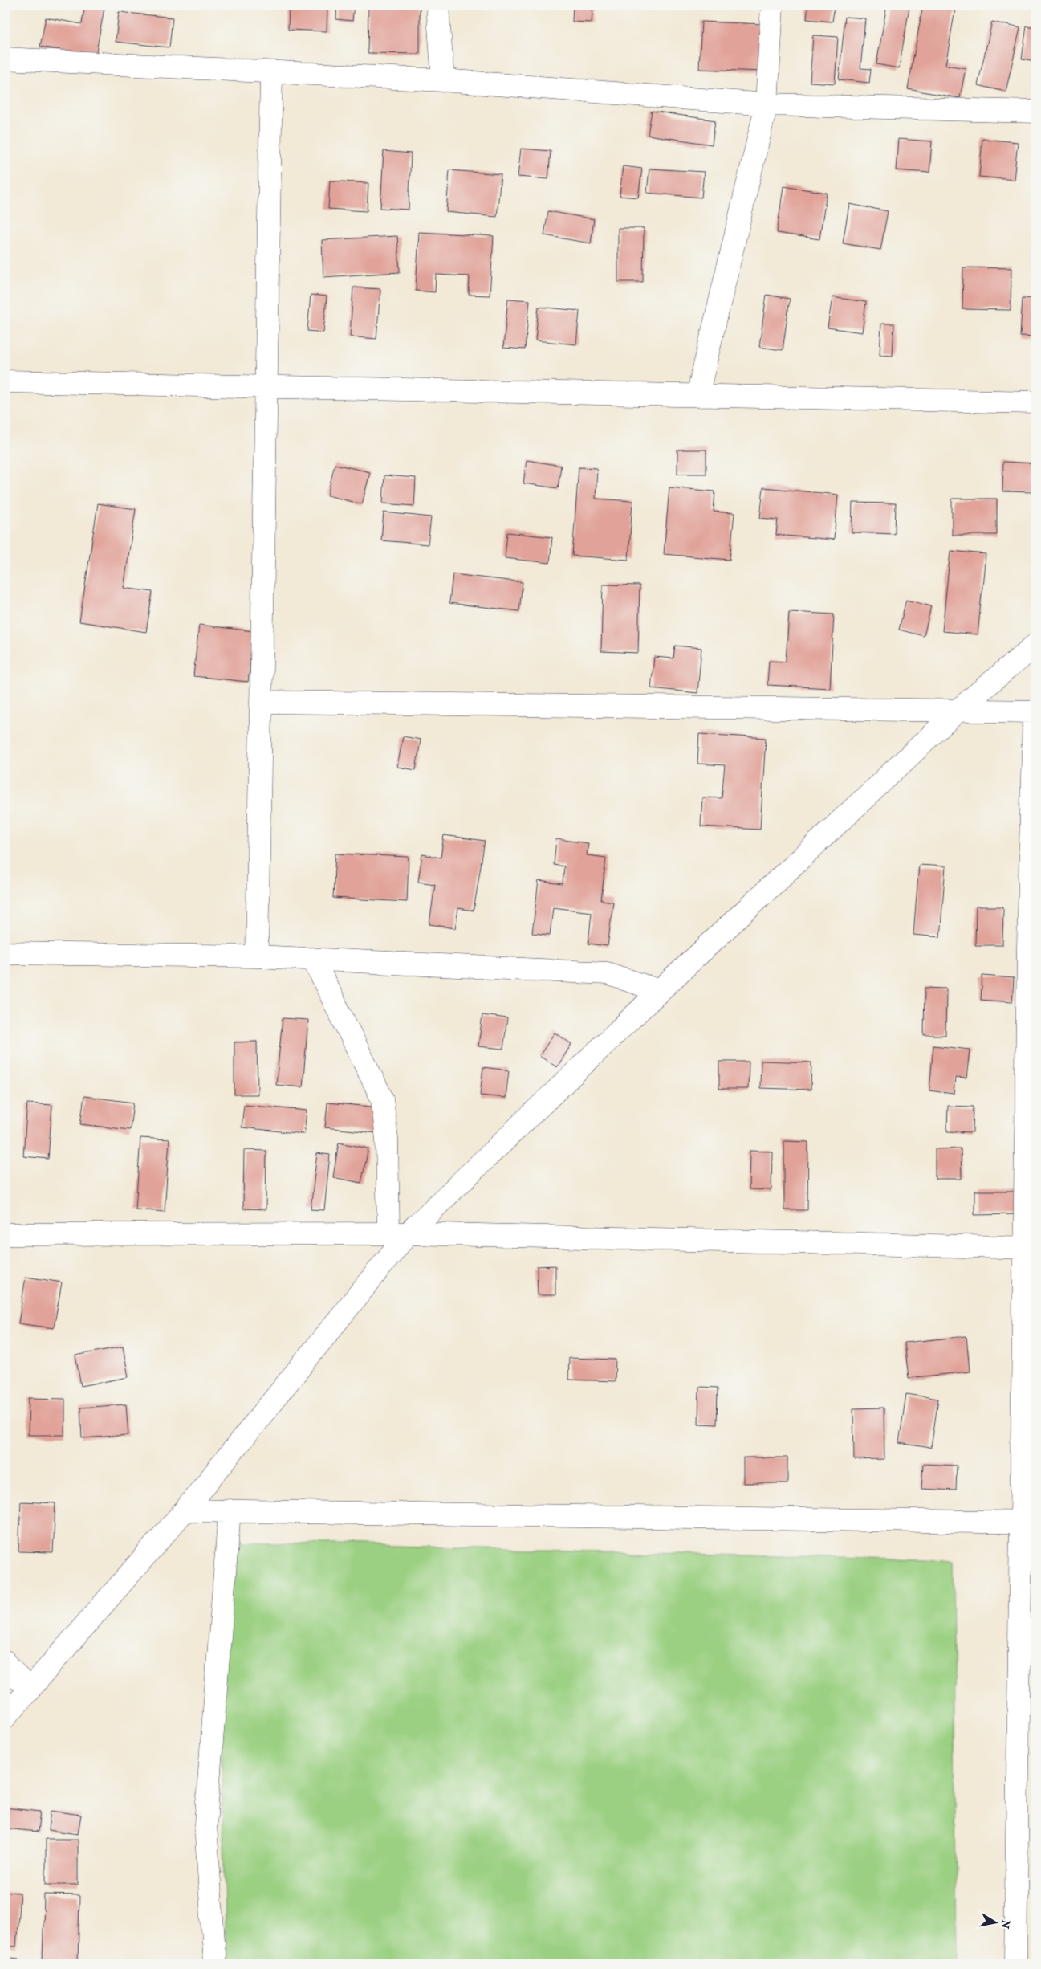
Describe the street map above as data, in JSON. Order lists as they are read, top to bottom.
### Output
{
  "north": "right"
}
